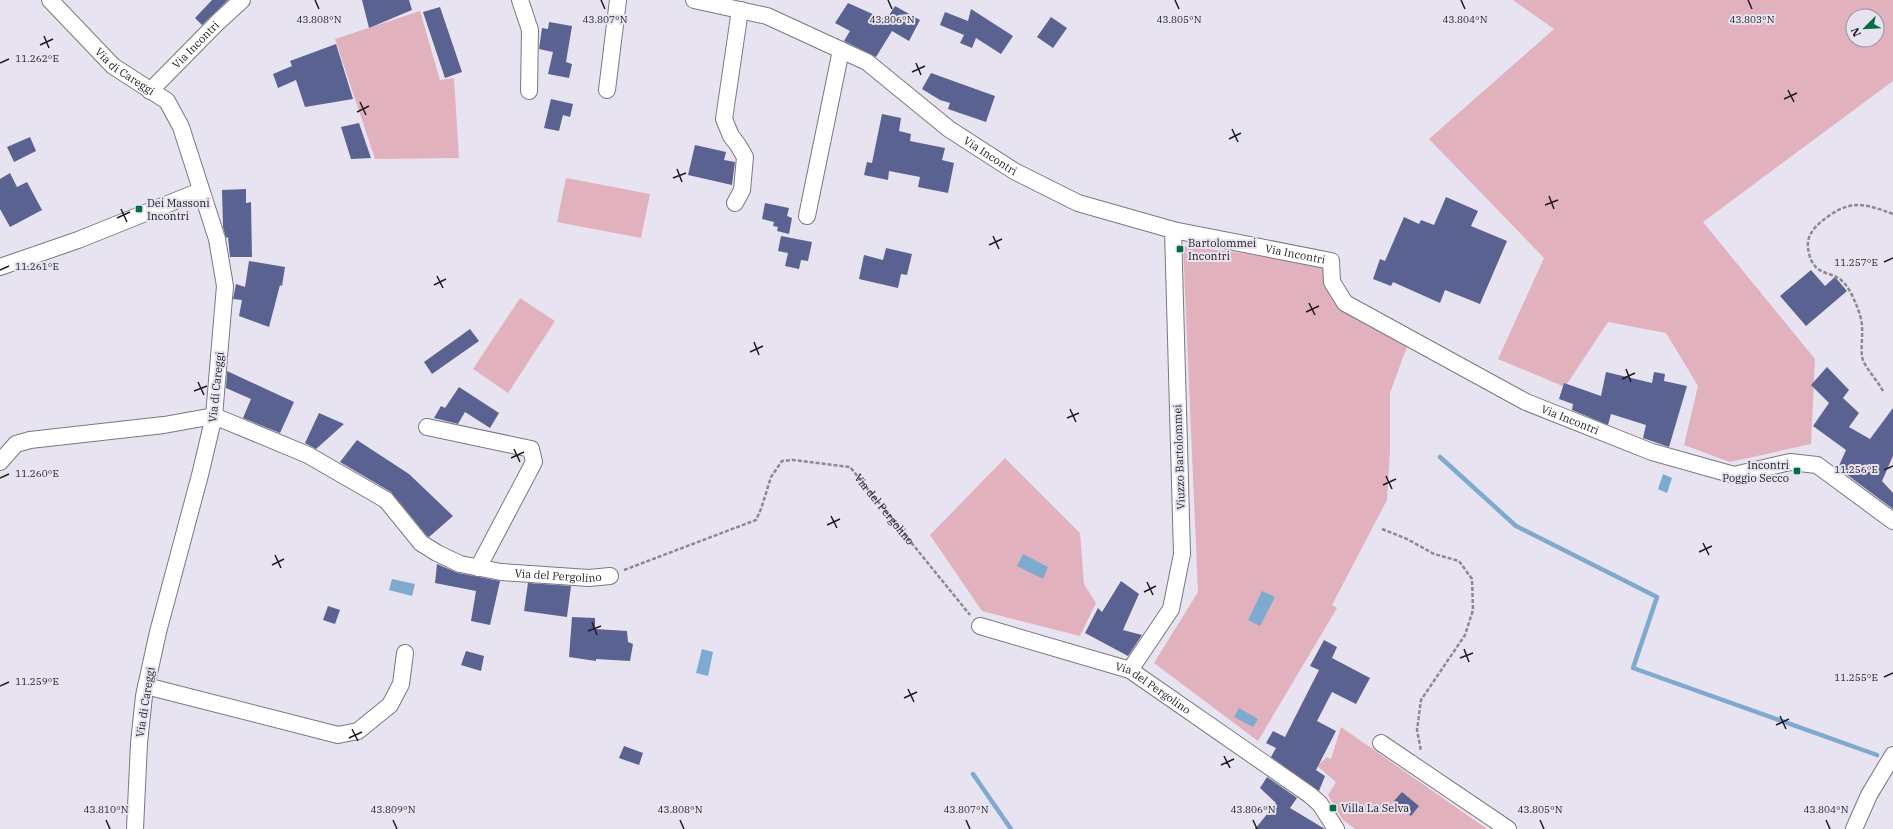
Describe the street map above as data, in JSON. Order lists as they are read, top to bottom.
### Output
{
  "streets": {
    "street": [
      "Via Incontri",
      "Via di Careggi",
      "Viuzzo Bartolommei",
      "Via del Pergolino"
    ]
  },
  "crossings": [
    ["Via Incontri", "Via di Careggi"],
    ["Via Incontri", "Viuzzo Bartolommei"],
    ["Via di Careggi", "Via del Pergolino"],
    ["Viuzzo Bartolommei", "Via del Pergolino"]
  ],
  "places": {
    "transit": [
      "Dei Massoni Incontri",
      "Bartolommei Incontri",
      "Incontri Poggio Secco",
      "Villa La Selva"
    ]
  },
  "north": "bottom left",
  "coordinates": [
    "43.808°N",
    "43.806°N",
    "43.807°N",
    "43.805°N",
    "43.804°N",
    "43.803°N",
    "11.262°E",
    "11.257°E",
    "11.261°E",
    "11.256°E",
    "11.260°E",
    "11.255°E",
    "11.259°E",
    "43.810°N",
    "43.809°N"
  ]
}
